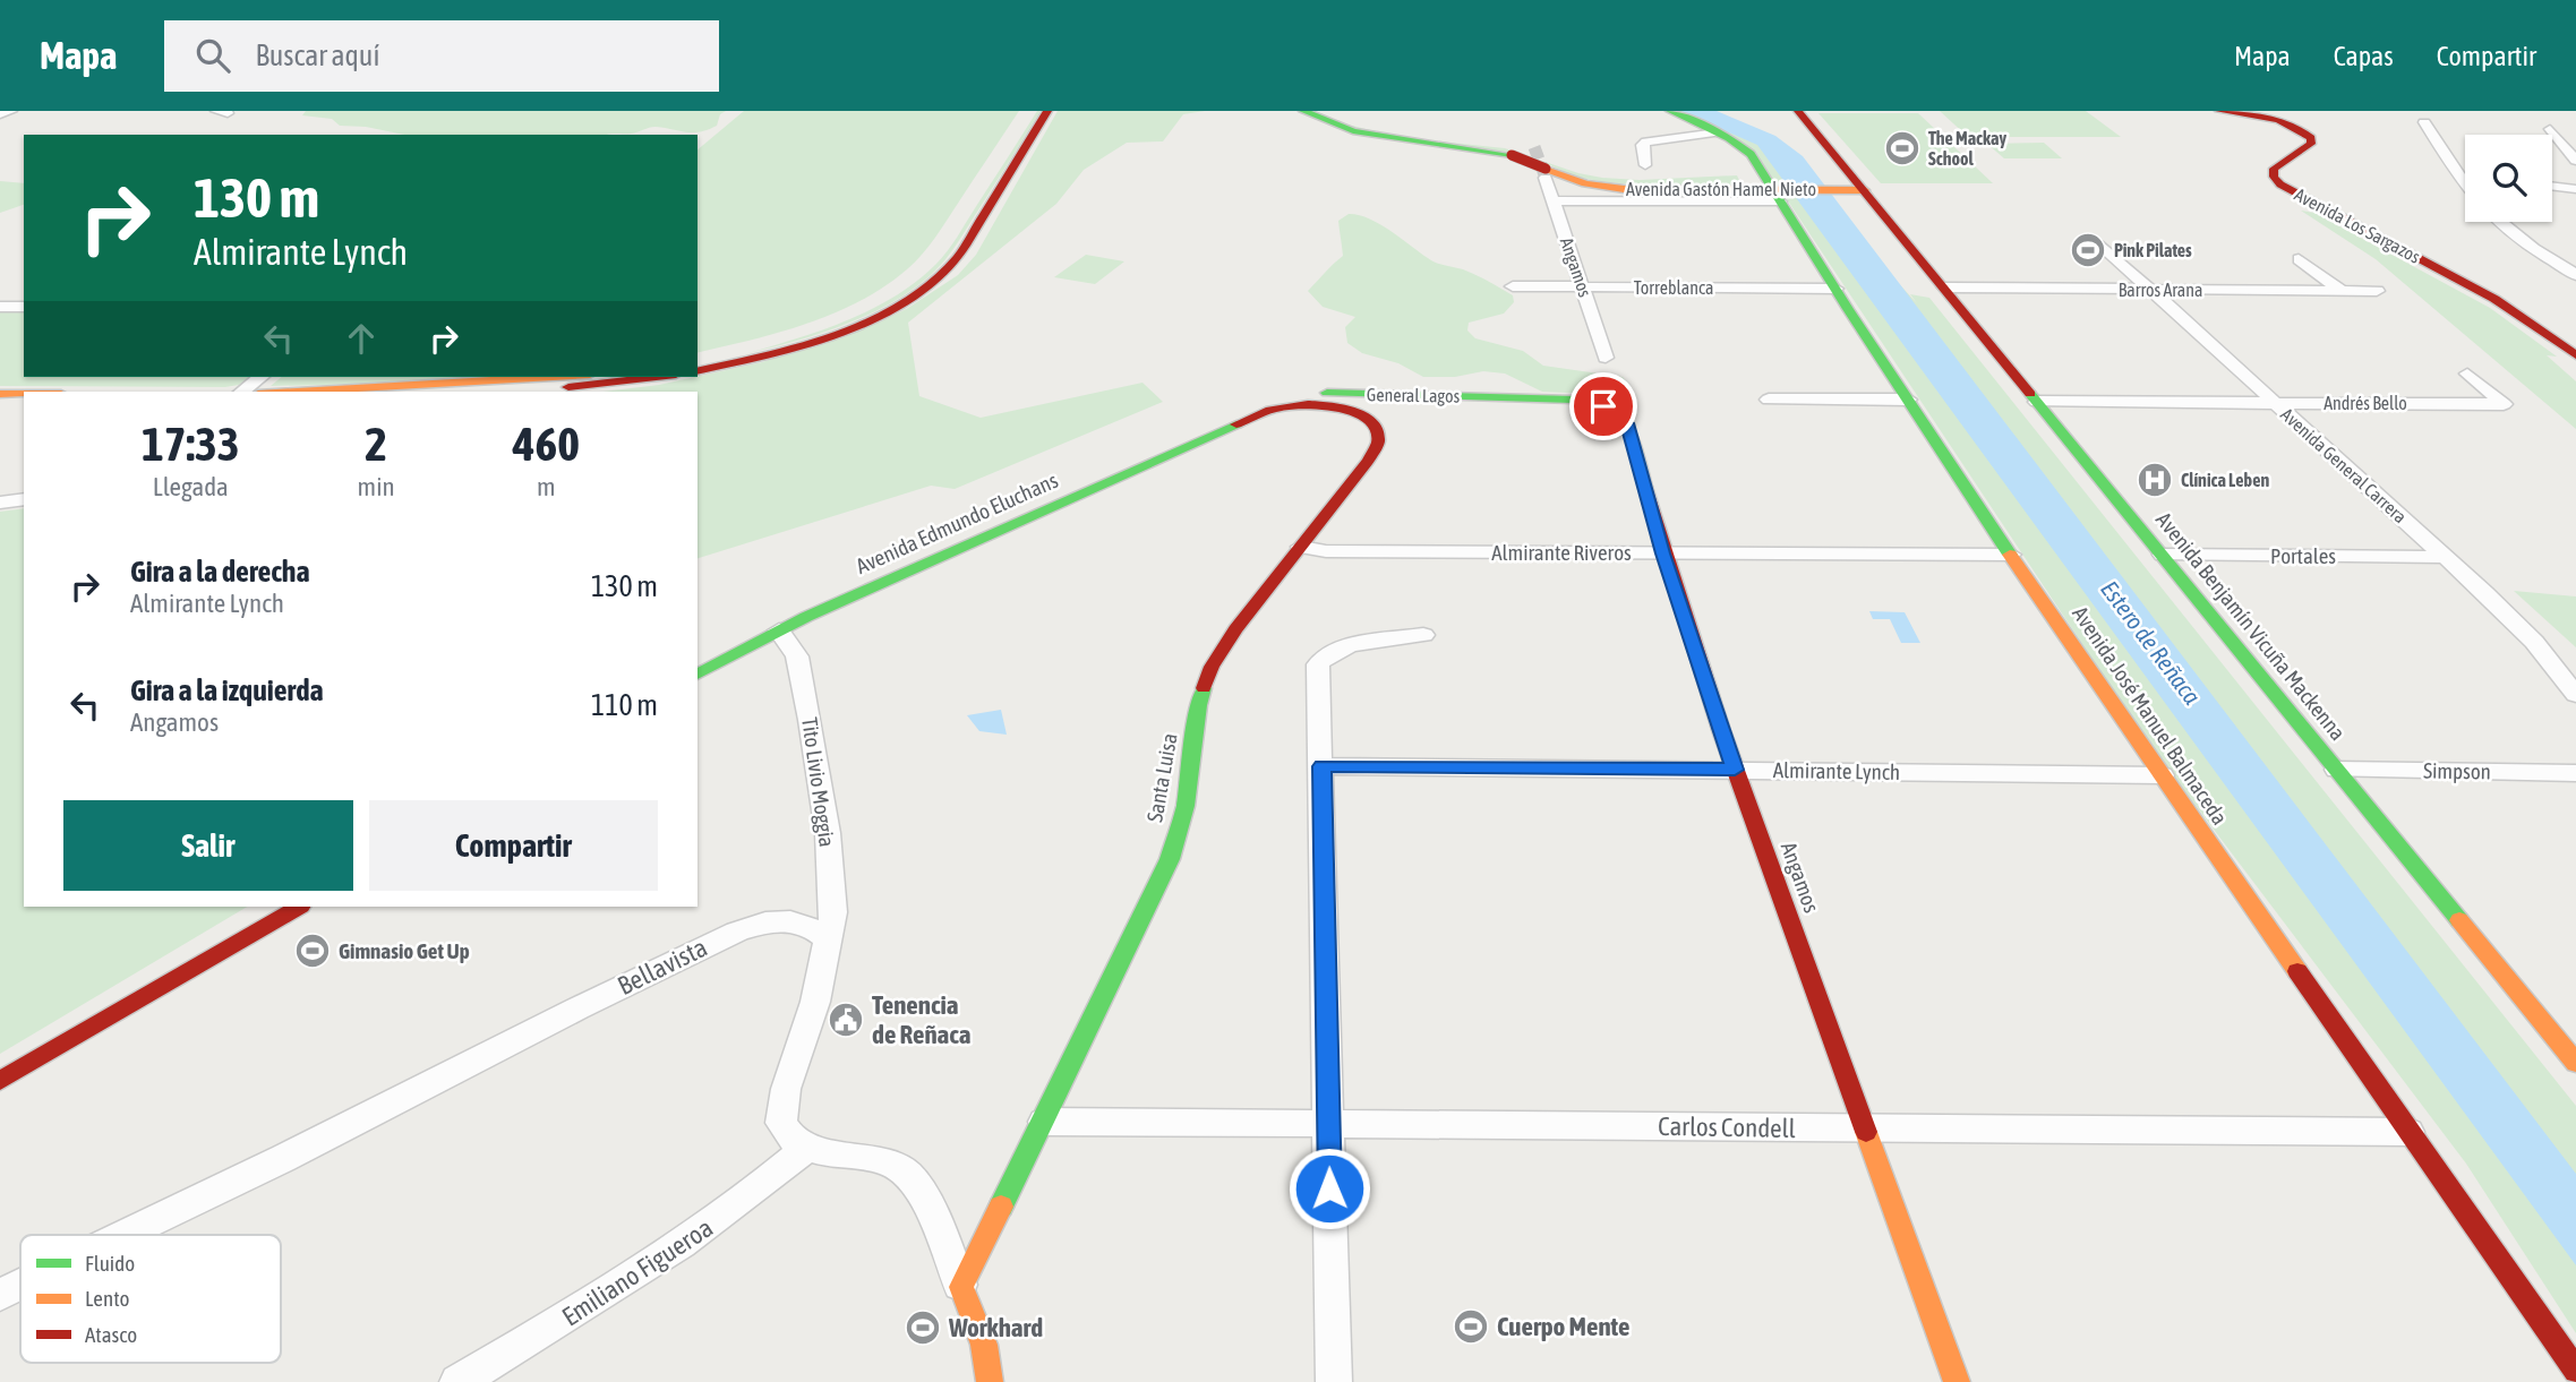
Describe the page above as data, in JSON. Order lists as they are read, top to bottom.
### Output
{
  "streets": {
    "main road": [
      "Avenida Gastón Hamel Nieto",
      "Avenida Los Sargazos",
      "Angamos",
      "General Lagos",
      "Avenida Edmundo Eluchans",
      "Avenida Benjamín Vicuña Mackenna",
      "Avenida José Manuel Balmaceda",
      "Santa Luisa"
    ],
    "street": [
      "Torreblanca",
      "Barros Arana",
      "Andrés Bello",
      "Avenida General Carrera",
      "Almirante Riveros",
      "Portales",
      "Almirante Lynch",
      "Simpson",
      "Tito Livio Moggia",
      "Bellavista",
      "Carlos Condell",
      "Emiliano Figueroa"
    ]
  },
  "crossings": [
    ["Avenida Gastón Hamel Nieto", "Angamos"],
    ["Avenida Gastón Hamel Nieto", "Avenida Benjamín Vicuña Mackenna"],
    ["Avenida Gastón Hamel Nieto", "Avenida José Manuel Balmaceda"],
    ["Angamos", "Torreblanca"],
    ["Angamos", "General Lagos"],
    ["Angamos", "Almirante Riveros"],
    ["Angamos", "Almirante Lynch"],
    ["Angamos", "Carlos Condell"],
    ["Torreblanca", "Avenida José Manuel Balmaceda"],
    ["Barros Arana", "Avenida General Carrera"],
    ["Barros Arana", "Avenida Benjamín Vicuña Mackenna"],
    ["General Lagos", "Avenida Edmundo Eluchans"],
    ["Andrés Bello", "Avenida General Carrera"],
    ["Andrés Bello", "Avenida Benjamín Vicuña Mackenna"],
    ["Avenida General Carrera", "Portales"],
    ["Avenida Edmundo Eluchans", "Tito Livio Moggia"],
    ["Almirante Riveros", "Avenida José Manuel Balmaceda"],
    ["Almirante Riveros", "Santa Luisa"],
    ["Portales", "Avenida Benjamín Vicuña Mackenna"],
    ["Avenida Benjamín Vicuña Mackenna", "Simpson"],
    ["Avenida José Manuel Balmaceda", "Almirante Lynch"],
    ["Avenida José Manuel Balmaceda", "Carlos Condell"],
    ["Santa Luisa", "Carlos Condell"],
    ["Tito Livio Moggia", "Bellavista"]
  ],
  "water": ["Estero de Reñaca"],
  "places": {
    "sports": [
      "The Mackay School",
      "Pink Pilates",
      "Gimnasio Get Up",
      "Cuerpo Mente",
      "Workhard"
    ],
    "hospital": ["Clínica Leben"],
    "public building": ["Tenencia de Reñaca"]
  },
  "legend": ["Fluido", "Lento", "Atasco"],
  "page": {
    "header": "Mapa",
    "search": "Buscar aquí",
    "nav": ["Mapa", "Capas", "Compartir"],
    "turn": ["130 m", "Almirante Lynch"],
    "eta": [
      "17:33",
      "Llegada",
      "2",
      "min",
      "460",
      "m"
    ],
    "list": [
      {
        "name": "Gira a la derecha",
        "note": "Almirante Lynch",
        "value": "130 m"
      },
      {
        "name": "Gira a la izquierda",
        "note": "Angamos",
        "value": "110 m"
      }
    ],
    "buttons": ["Salir", "Compartir"]
  }
}
